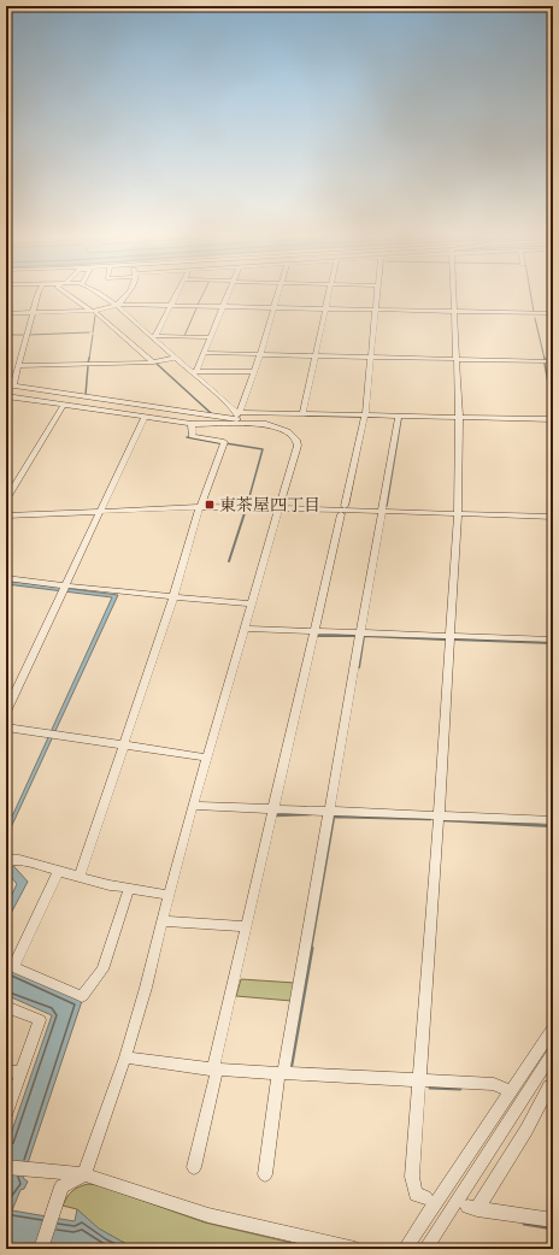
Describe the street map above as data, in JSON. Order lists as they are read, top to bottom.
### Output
{
  "places": {
    "transit": ["東茶屋四丁目"]
  }
}
